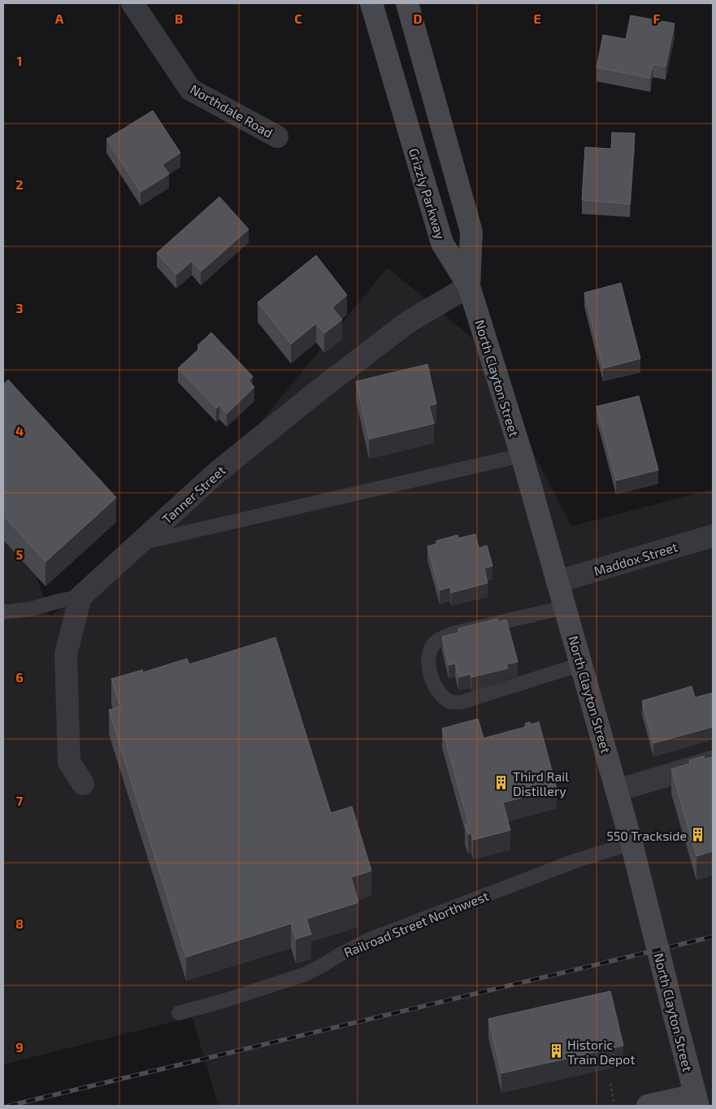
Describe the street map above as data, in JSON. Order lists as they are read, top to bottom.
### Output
{
  "streets": {
    "street": [
      "Northdale Road",
      "Grizzly Parkway",
      "North Clayton Street",
      "Tanner Street",
      "Maddox Street"
    ],
    "lane": ["Railroad Street Northwest"]
  },
  "crossings": [
    ["Grizzly Parkway", "North Clayton Street"],
    ["Grizzly Parkway", "Tanner Street"],
    ["North Clayton Street", "Tanner Street"],
    ["North Clayton Street", "Maddox Street"],
    ["North Clayton Street", "Railroad Street Northwest"]
  ],
  "places": {
    "building": ["Third Rail Distillery", "550 Trackside", "Historic Train Depot"]
  },
  "grid": {
    "columns": [
      "A",
      "B",
      "C",
      "D",
      "E",
      "F"
    ],
    "rows": [
      "1",
      "2",
      "3",
      "4",
      "5",
      "6",
      "7",
      "8",
      "9"
    ]
  }
}
